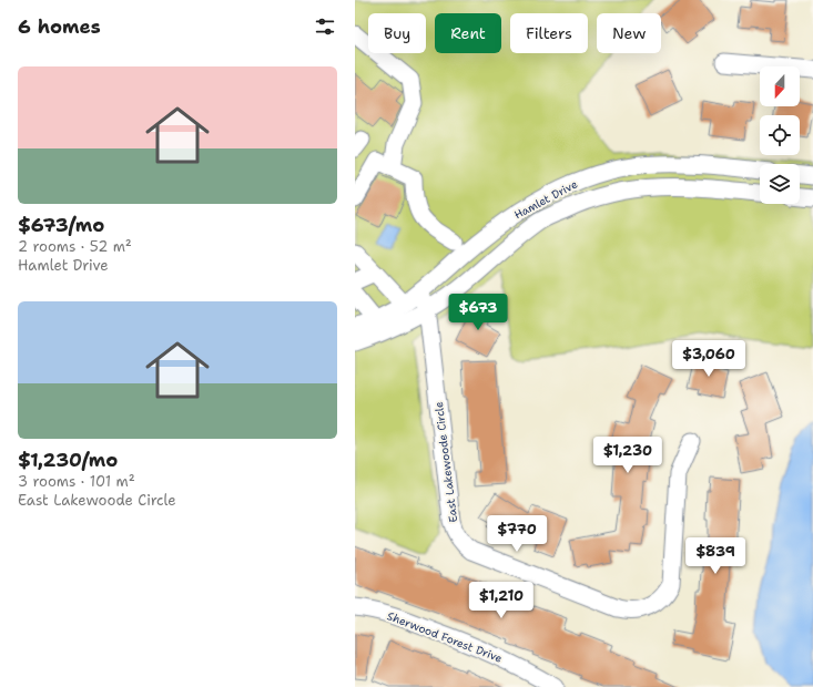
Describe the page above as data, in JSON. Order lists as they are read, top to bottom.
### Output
{
  "streets": {
    "street": ["Hamlet Drive", "East Lakewoode Circle", "Sherwood Forest Drive"]
  },
  "crossings": [
    ["Hamlet Drive", "East Lakewoode Circle"]
  ],
  "north": "bottom",
  "page": {
    "heading": "6 homes",
    "chip": [
      "Buy",
      "Rent",
      "Filters",
      "New"
    ],
    "list": [
      {
        "name": "$673/mo",
        "note": "2 rooms · 52 m² · Hamlet Drive"
      },
      {
        "name": "$1,230/mo",
        "note": "3 rooms · 101 m² · East Lakewoode Circle"
      }
    ],
    "price": [
      "$673",
      "$3,060",
      "$1,230",
      "$770",
      "$839",
      "$1,210"
    ]
  }
}
